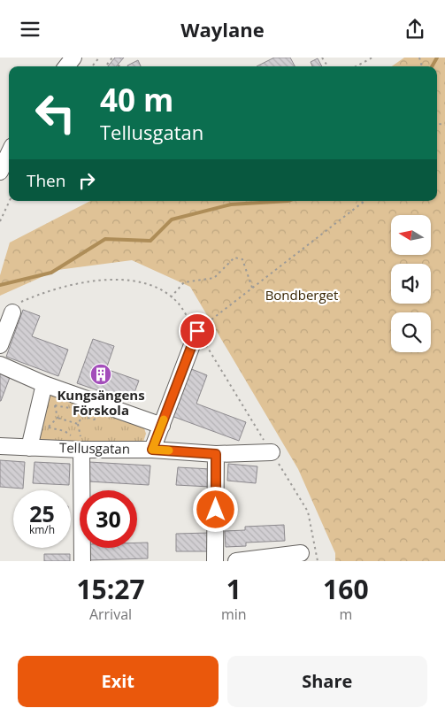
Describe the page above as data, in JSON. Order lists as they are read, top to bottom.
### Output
{
  "streets": {
    "street": ["Tellusgatan"]
  },
  "parks": ["Bondberget"],
  "places": {
    "building": ["Kungsängens Förskola"]
  },
  "north": "left",
  "page": {
    "header": "Waylane",
    "turn": ["40 m", "Tellusgatan"],
    "then": "Then",
    "speed": "25 km/h",
    "limit": "30",
    "eta": [
      "15:27",
      "Arrival",
      "1",
      "min",
      "160",
      "m"
    ],
    "buttons": ["Exit", "Share"]
  }
}
